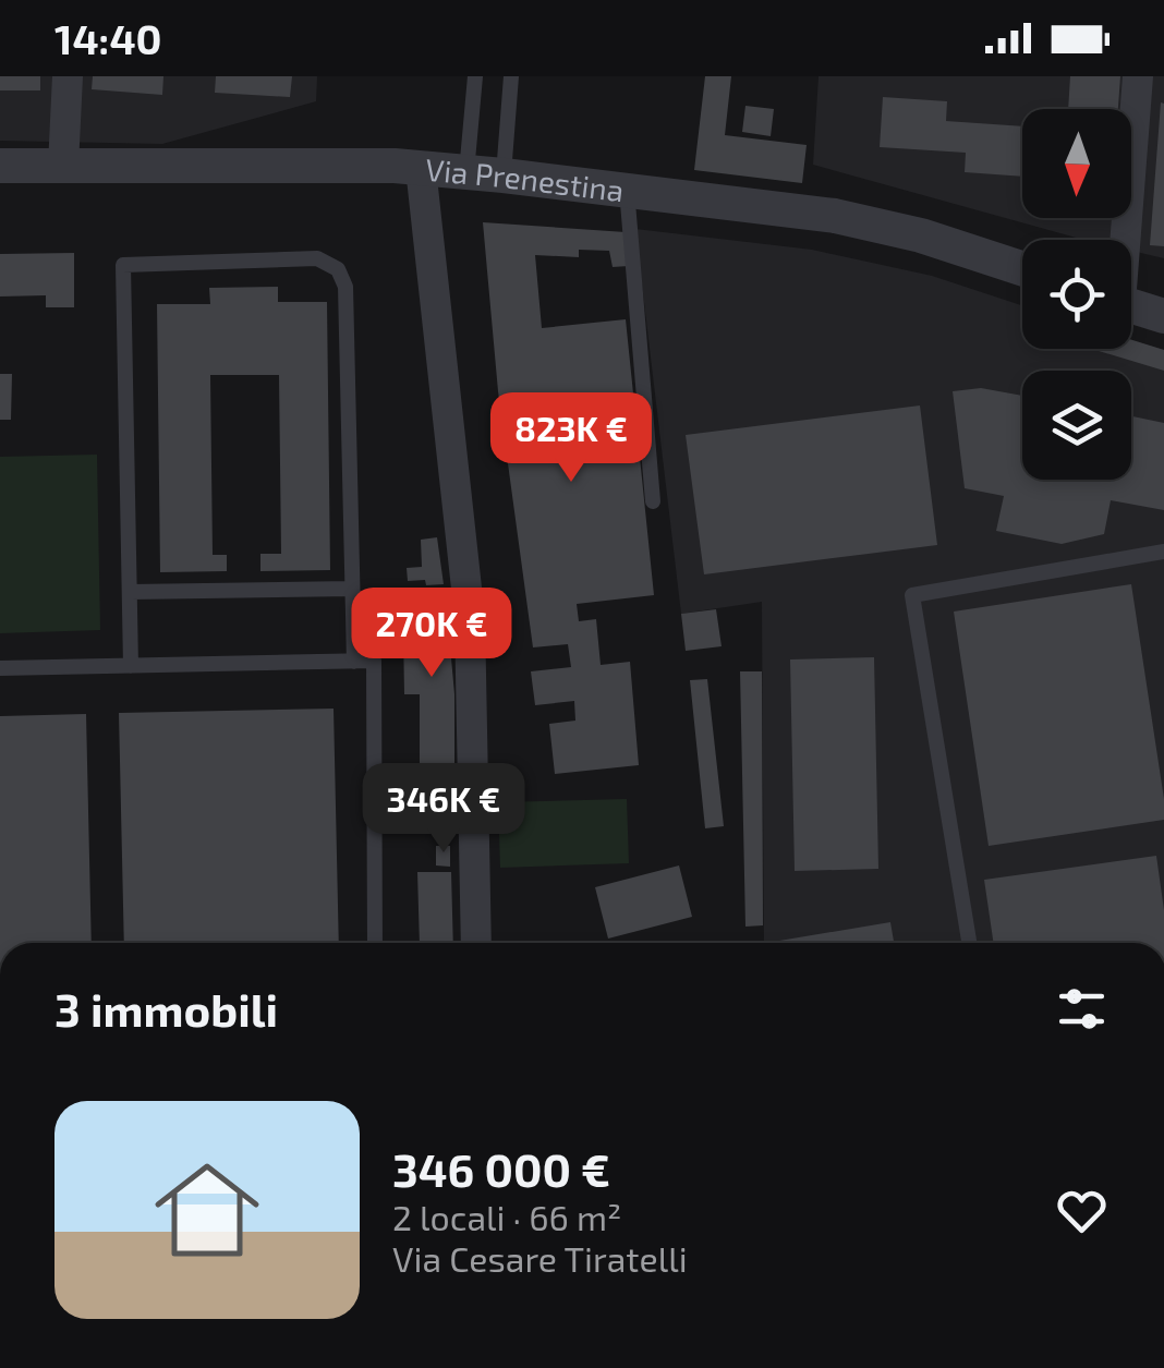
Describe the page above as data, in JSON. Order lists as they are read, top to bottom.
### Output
{
  "streets": {
    "street": ["Via Prenestina"]
  },
  "north": "bottom",
  "page": {
    "status": "14:40",
    "price": ["823K €", "270K €", "346K €"],
    "heading": "3 immobili",
    "list": [
      {
        "name": "346 000 €",
        "note": "2 locali · 66 m² · Via Cesare Tiratelli"
      }
    ]
  }
}
